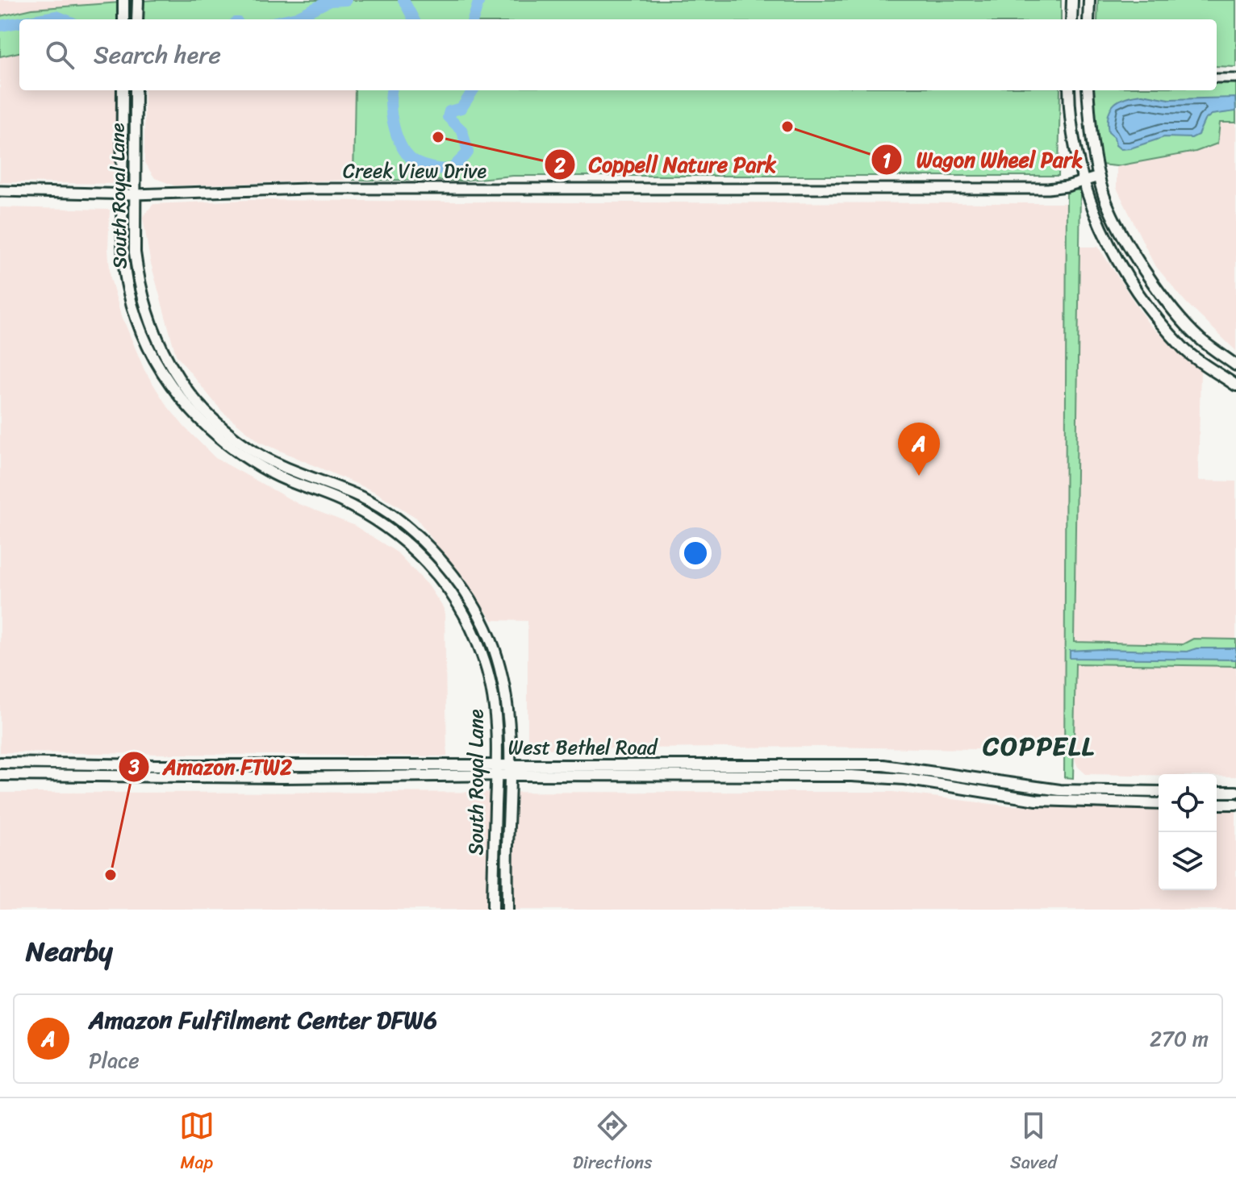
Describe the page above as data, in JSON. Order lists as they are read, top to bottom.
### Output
{
  "streets": {
    "main road": ["South Royal Lane", "West Bethel Road"],
    "street": ["Creek View Drive"]
  },
  "crossings": [
    ["Creek View Drive", "South Royal Lane"],
    ["South Royal Lane", "West Bethel Road"]
  ],
  "districts": ["COPPELL"],
  "places": ["Wagon Wheel Park", "Coppell Nature Park", "Amazon FTW2"],
  "page": {
    "search": "Search here",
    "pins": "A",
    "heading": "Nearby",
    "list": [
      {
        "mark": "A",
        "name": "Amazon Fulfilment Center DFW6",
        "note": "Place",
        "value": "270 m"
      }
    ],
    "nav": ["Map", "Directions", "Saved"]
  }
}
